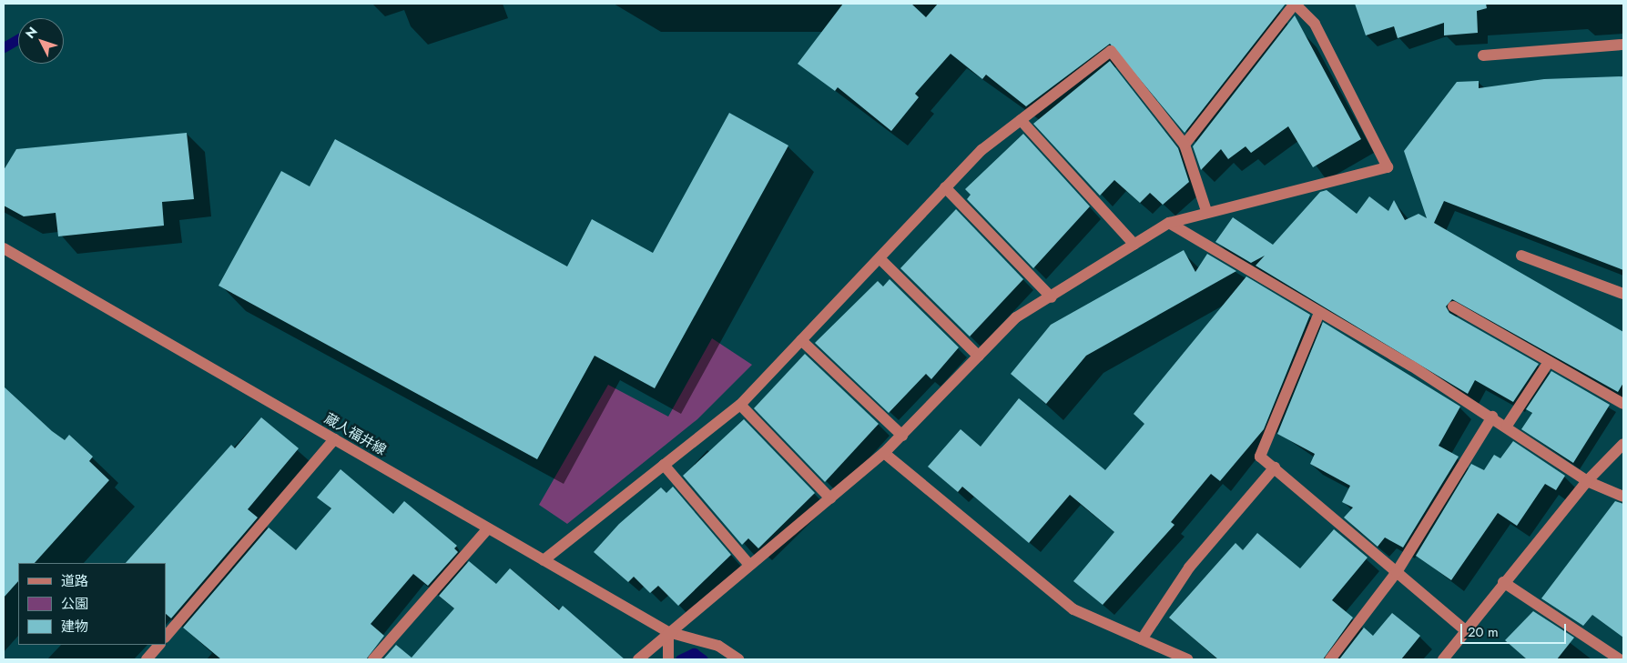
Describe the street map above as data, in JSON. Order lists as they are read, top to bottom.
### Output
{
  "streets": {
    "street": ["蔵人福井線"]
  },
  "legend": ["道路", "公園", "建物"],
  "scale_bar": "20 m",
  "north": "top left"
}
